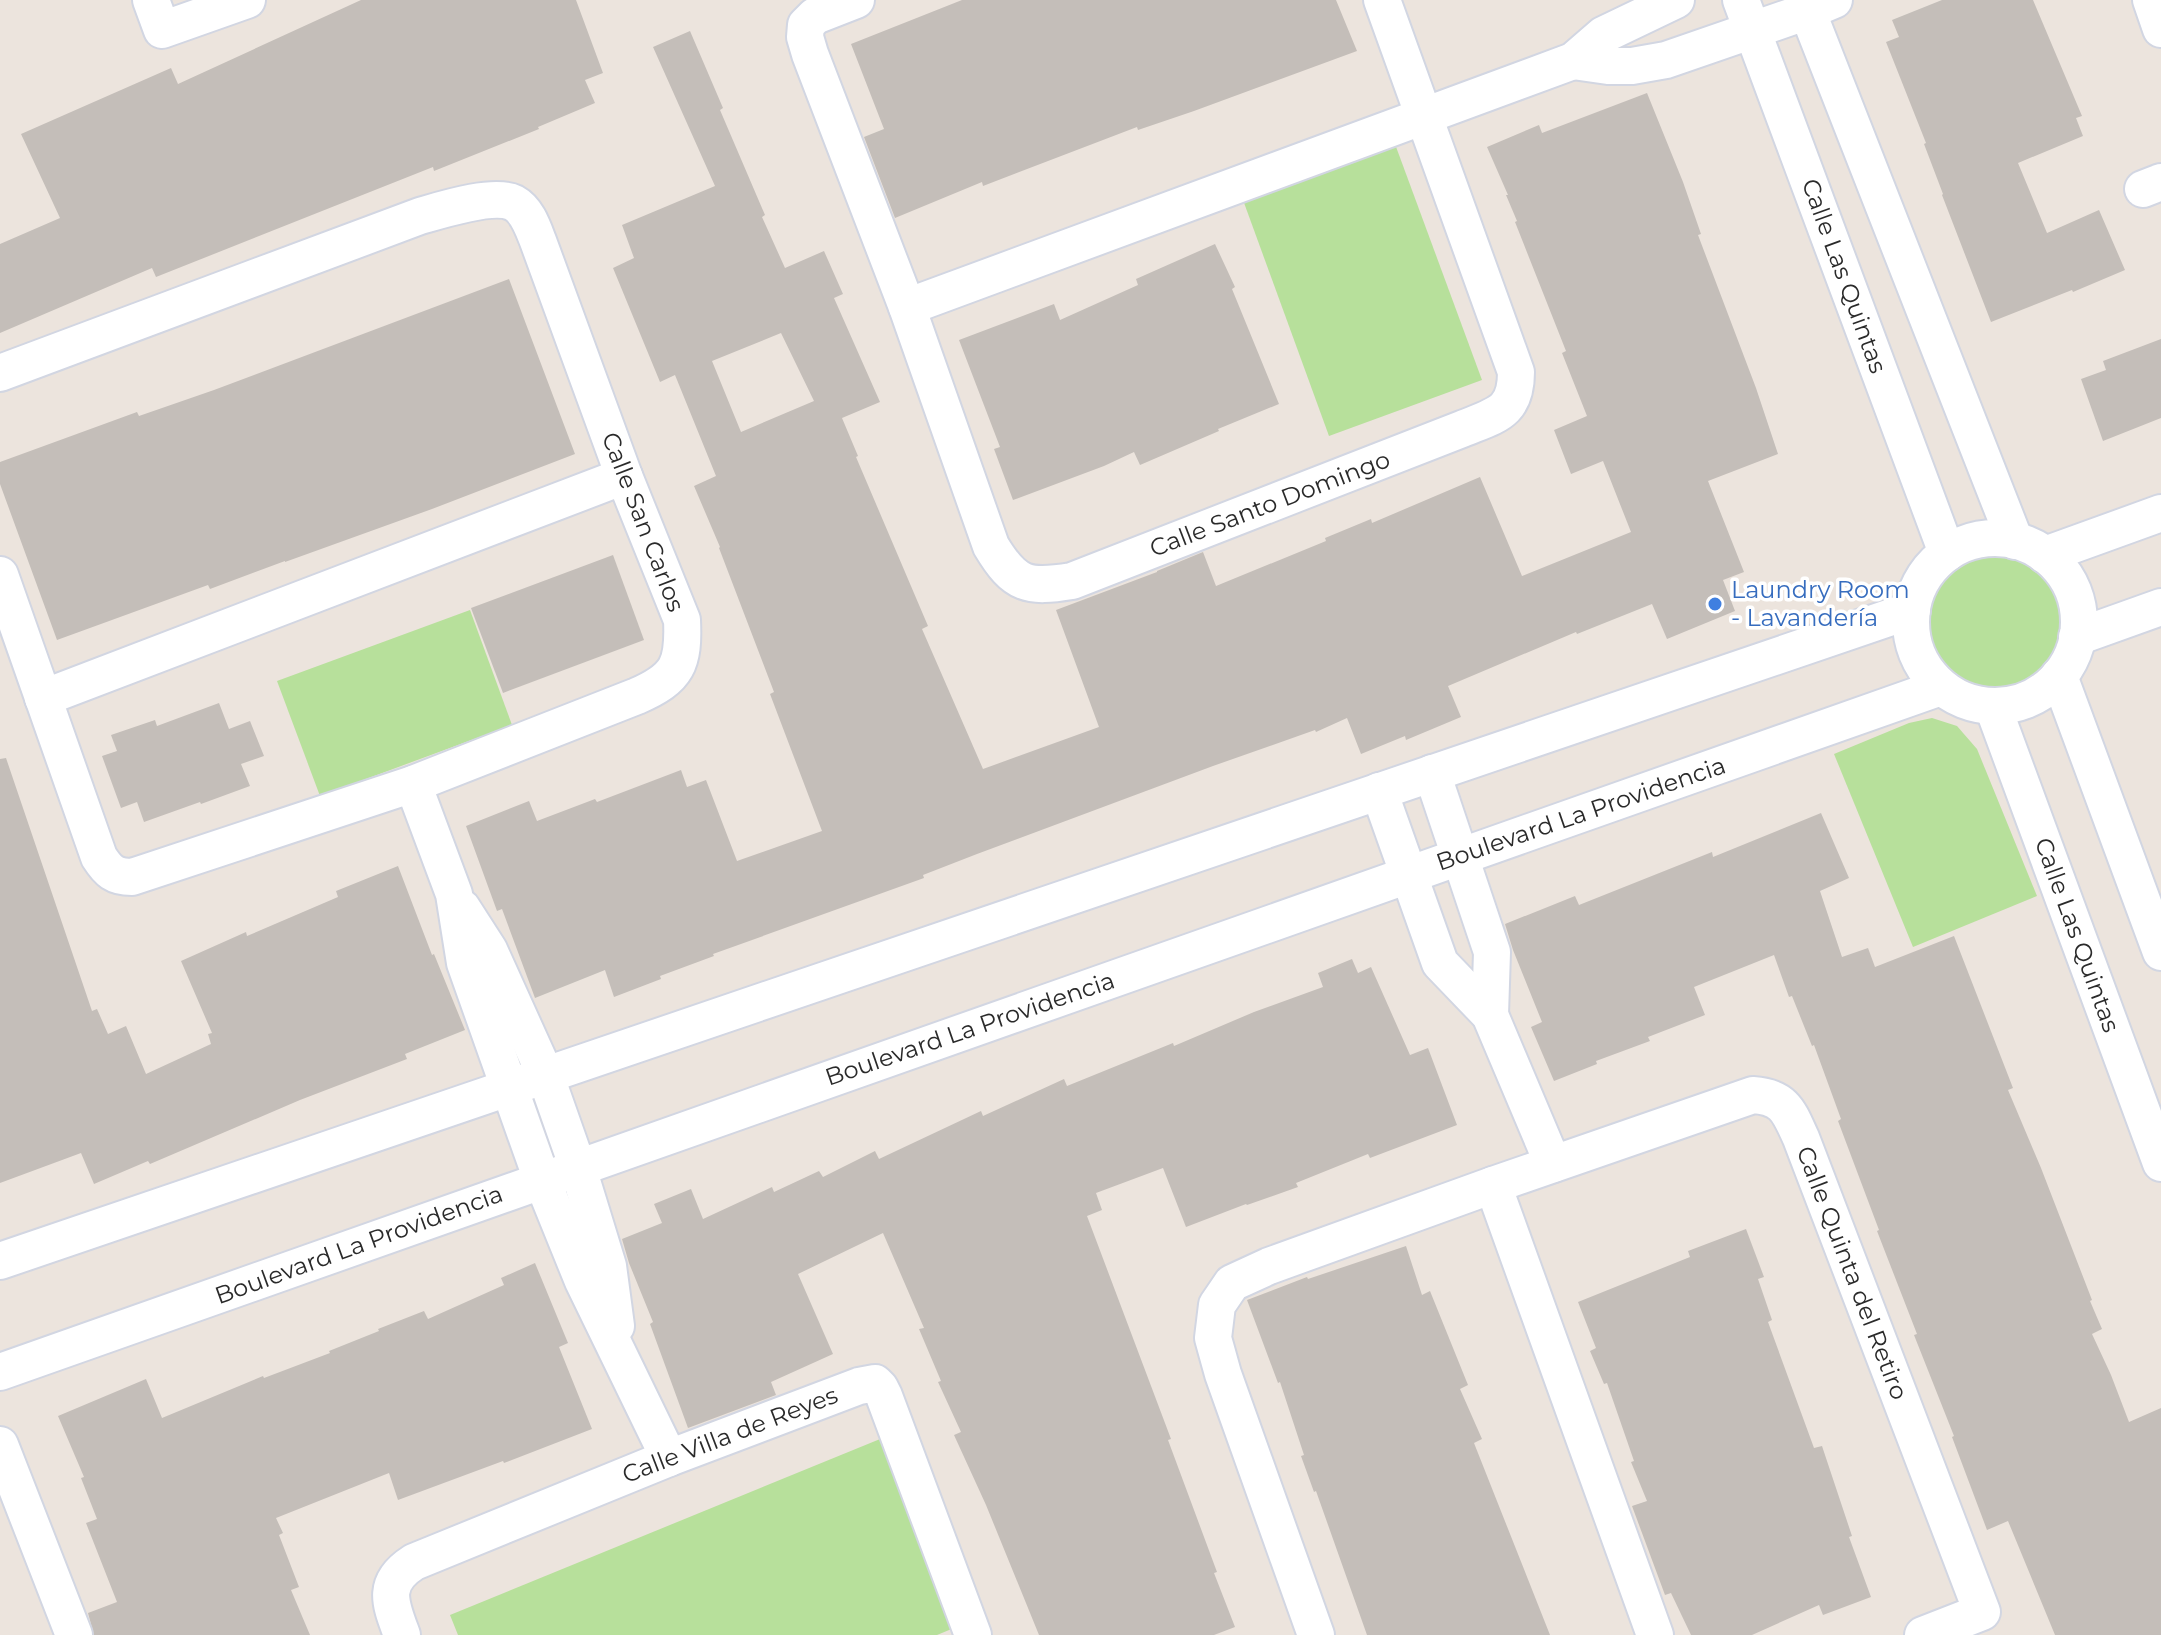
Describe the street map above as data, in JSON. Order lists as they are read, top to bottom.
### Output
{
  "streets": {
    "street": [
      "Calle Las Quintas",
      "Calle Santo Domingo",
      "Calle San Carlos",
      "Boulevard La Providencia",
      "Calle Quinta del Retiro",
      "Calle Villa de Reyes"
    ]
  },
  "crossings": [
    ["Calle Las Quintas", "Boulevard La Providencia"]
  ],
  "places": ["Laundry Room - Lavandería"]
}
